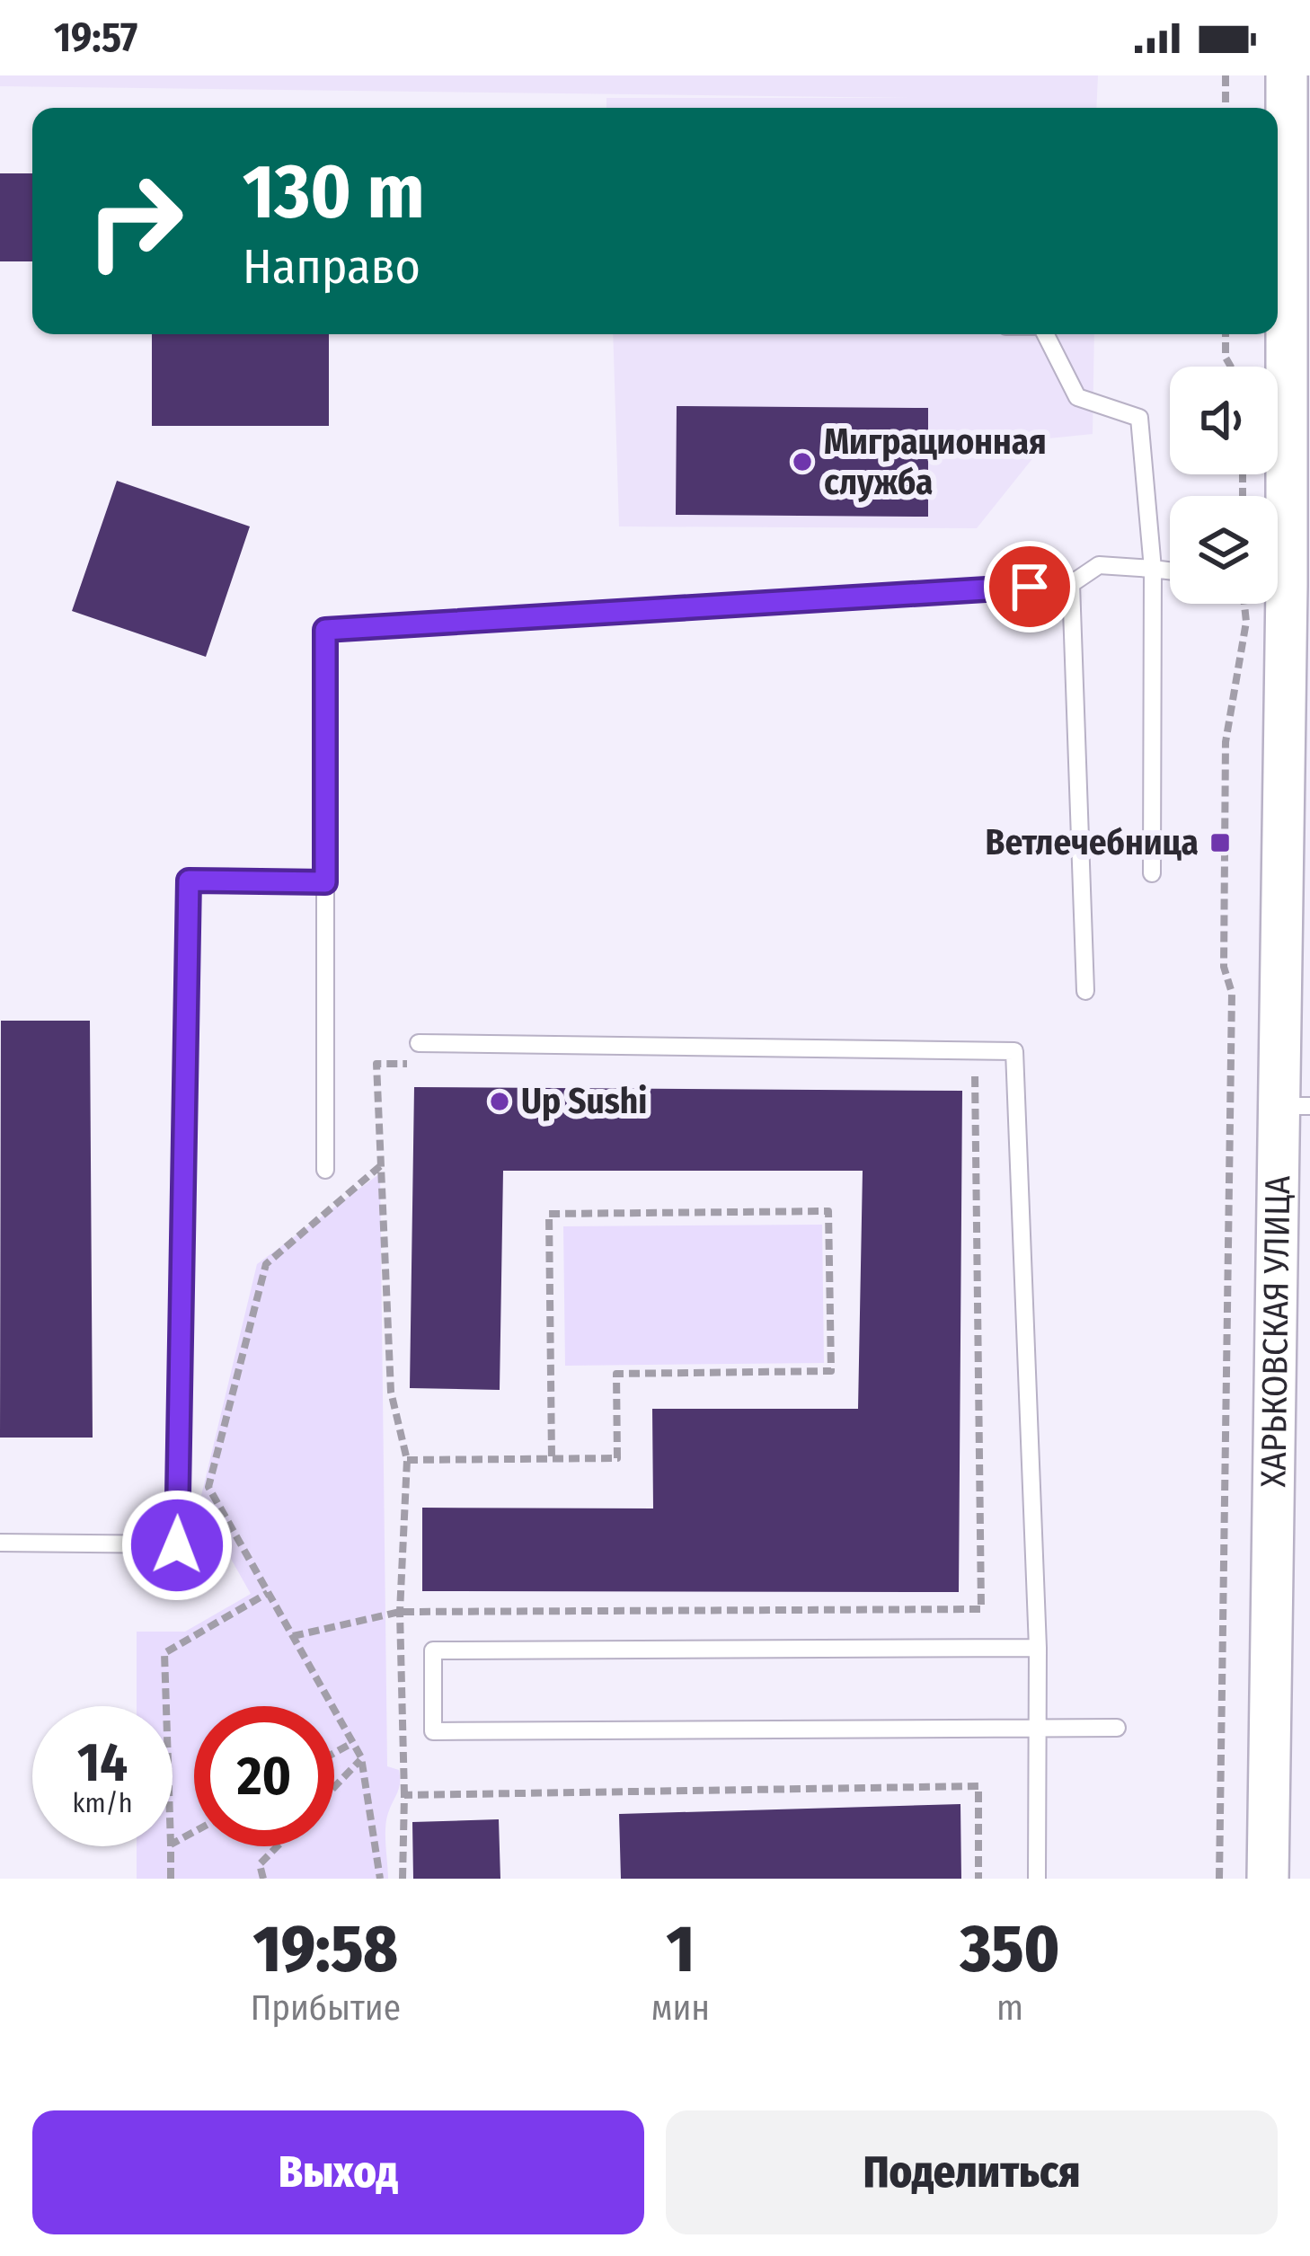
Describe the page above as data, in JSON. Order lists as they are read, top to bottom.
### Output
{
  "streets": {
    "street": ["ХАРЬКОВСКАЯ УЛИЦА"]
  },
  "places": {
    "other": ["Миграционная служба", "Up Sushi"],
    "transit": ["Ветлечебница"]
  },
  "page": {
    "status": "19:57",
    "turn": ["130 m", "Направо"],
    "speed": "14 km/h",
    "limit": "20",
    "eta": [
      "19:58",
      "Прибытие",
      "1",
      "мин",
      "350",
      "m"
    ],
    "buttons": ["Выход", "Поделиться"]
  }
}
